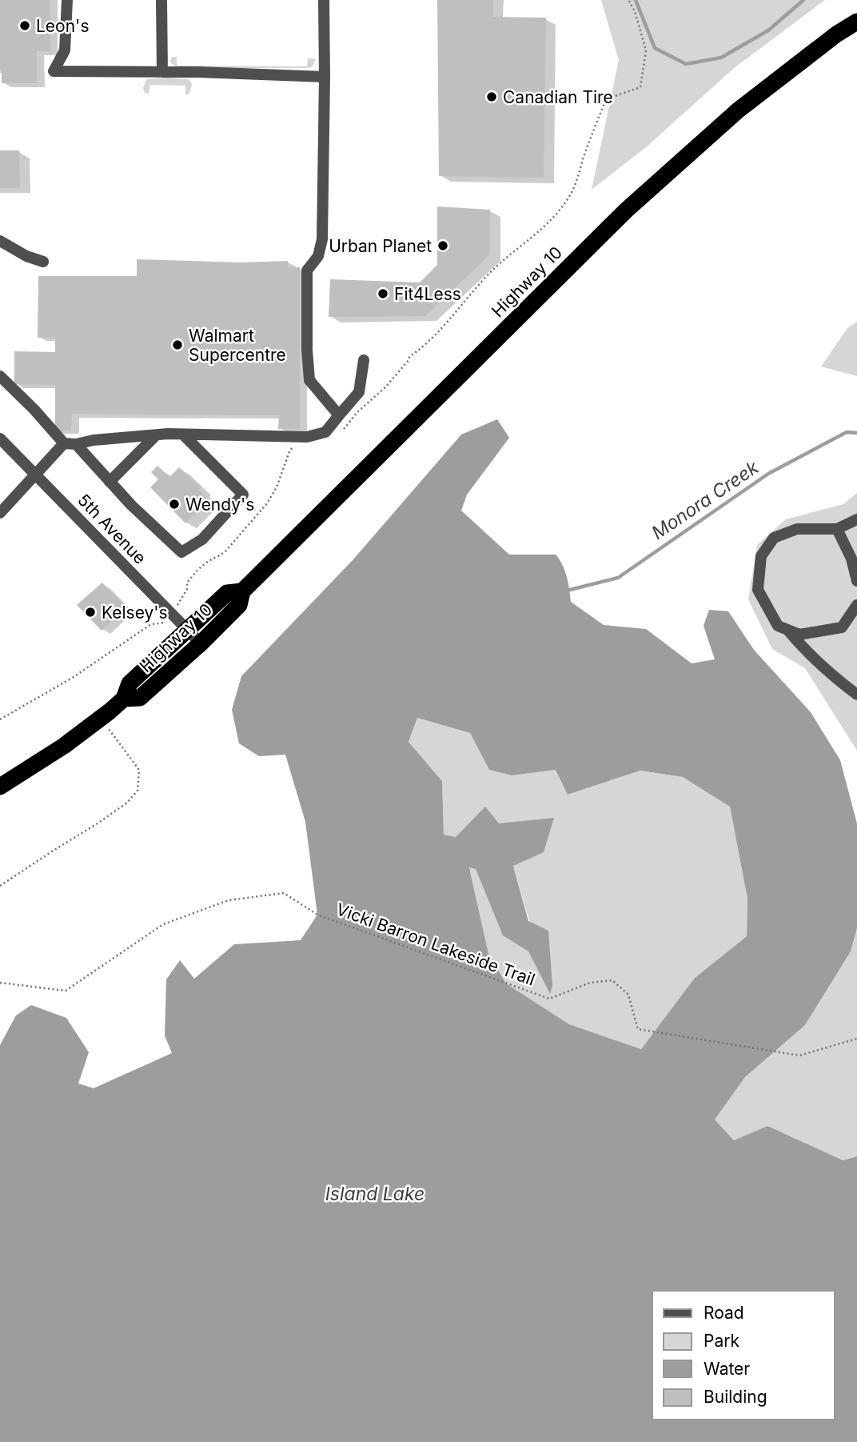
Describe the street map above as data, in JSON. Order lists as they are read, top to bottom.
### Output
{
  "streets": {
    "highway": ["Highway 10"],
    "street": ["5th Avenue"],
    "path": ["Vicki Barron Lakeside Trail"]
  },
  "crossings": [
    ["Highway 10", "5th Avenue"]
  ],
  "water": ["Monora Creek", "Island Lake"],
  "places": [
    "Leon's",
    "Canadian Tire",
    "Urban Planet",
    "Fit4Less",
    "Walmart Supercentre",
    "Wendy's",
    "Kelsey's"
  ],
  "legend": [
    "Road",
    "Park",
    "Water",
    "Building"
  ]
}
